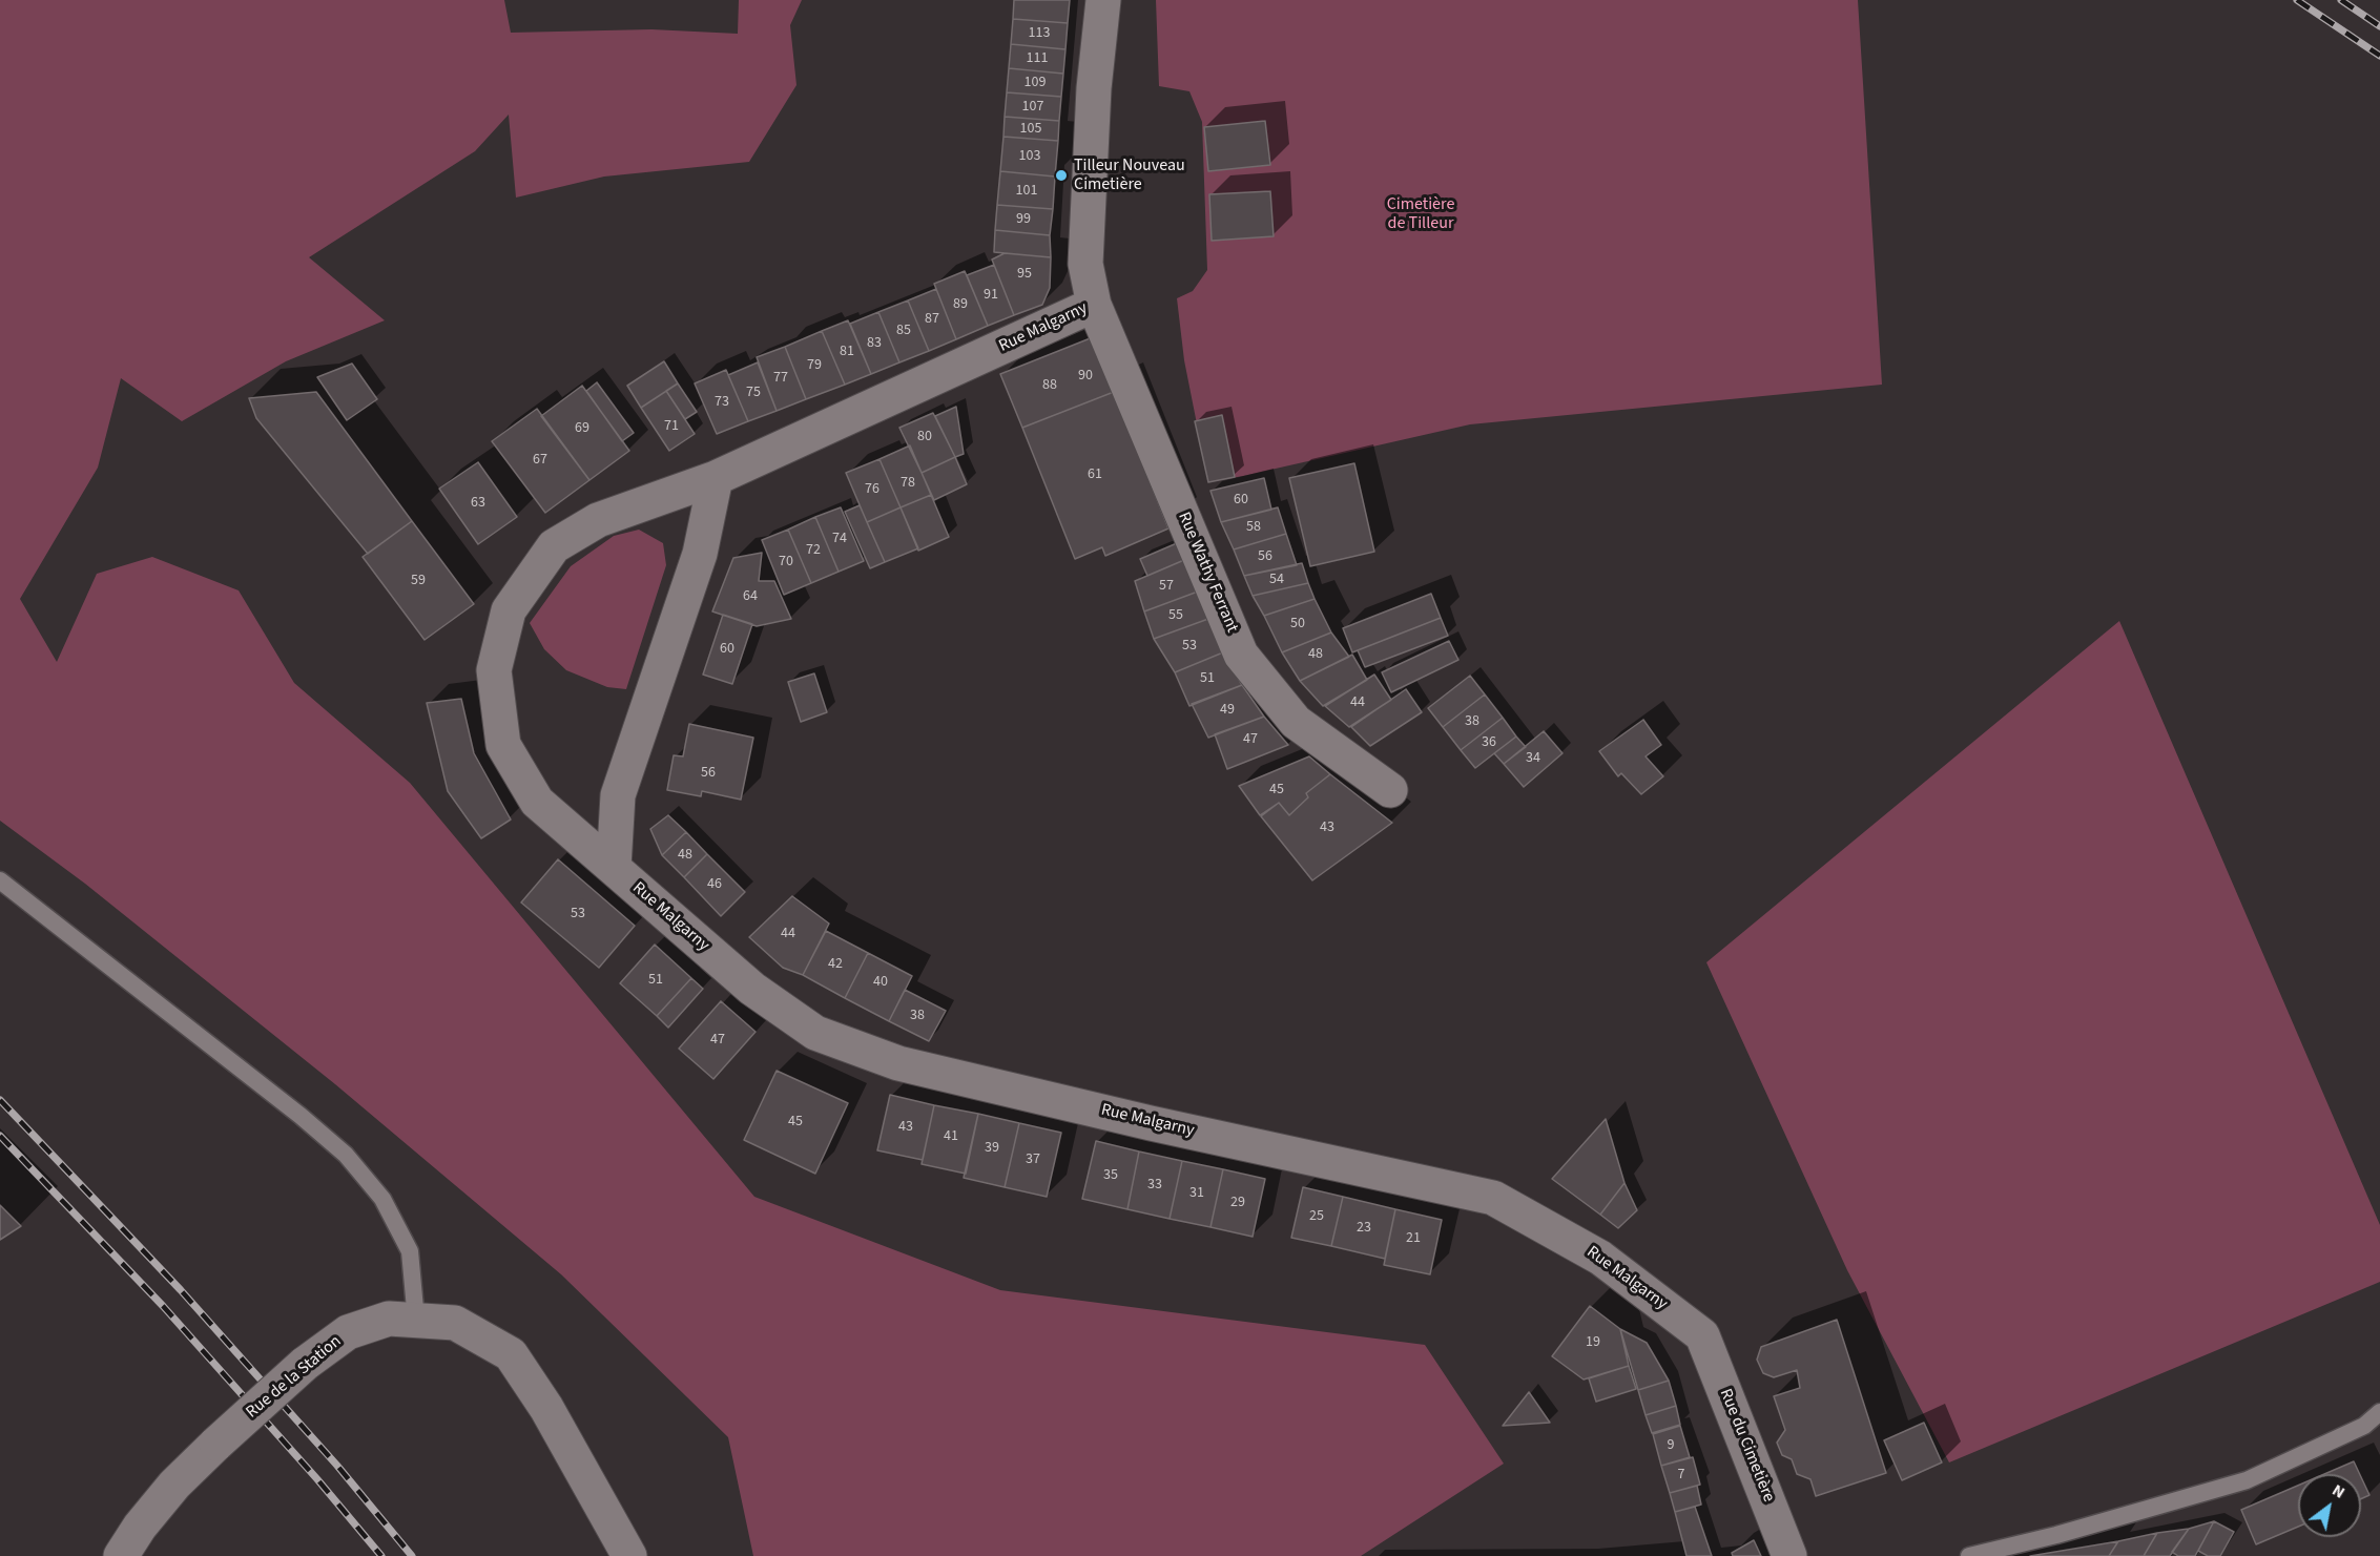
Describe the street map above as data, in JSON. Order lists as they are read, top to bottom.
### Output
{
  "streets": {
    "street": [
      "Rue Malgarny",
      "Rue Wathy Ferrant",
      "Rue de la Station",
      "Rue du Cimetière"
    ]
  },
  "crossings": [
    ["Rue Malgarny", "Rue Wathy Ferrant"],
    ["Rue Malgarny", "Rue du Cimetière"]
  ],
  "parks": ["Cimetière de Tilleur"],
  "places": ["Tilleur Nouveau Cimetière"],
  "house_numbers": [
    "113",
    "111",
    "109",
    "107",
    "105",
    "103",
    "101",
    "99",
    "95",
    "91",
    "89",
    "87",
    "85",
    "83",
    "81",
    "79",
    "90",
    "77",
    "88",
    "75",
    "73",
    "71",
    "69",
    "80",
    "67",
    "61",
    "78",
    "76",
    "60",
    "63",
    "58",
    "74",
    "72",
    "56",
    "70",
    "54",
    "59",
    "57",
    "64",
    "55",
    "50",
    "53",
    "60",
    "48",
    "51",
    "44",
    "49",
    "38",
    "47",
    "36",
    "34",
    "56",
    "45",
    "43",
    "48",
    "46",
    "53",
    "44",
    "42",
    "51",
    "40",
    "38",
    "47",
    "45",
    "43",
    "41",
    "39",
    "37",
    "35",
    "33",
    "31",
    "29",
    "25",
    "23",
    "21",
    "19",
    "9",
    "7"
  ],
  "north": "top right"
}
